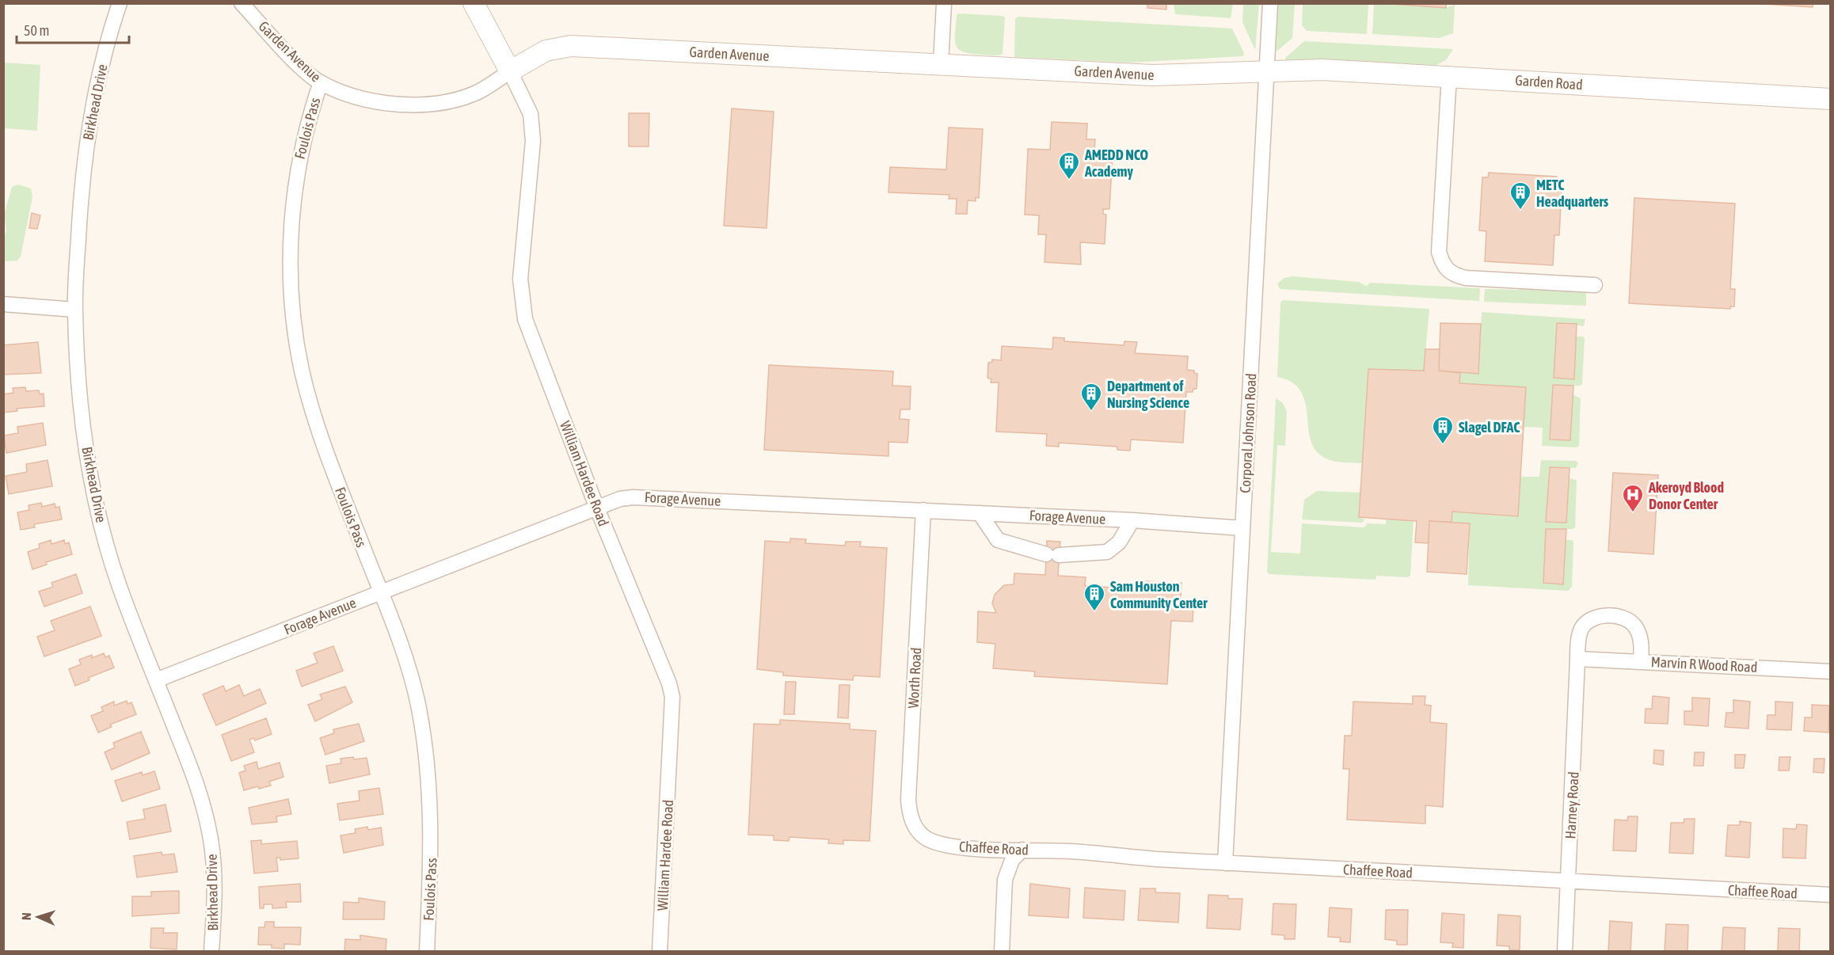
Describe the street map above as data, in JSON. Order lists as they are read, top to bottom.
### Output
{
  "streets": {
    "street": [
      "Garden Avenue",
      "Garden Road",
      "Birkhead Drive",
      "Foulois Pass",
      "Corporal Johnson Road",
      "William Hardee Road",
      "Forage Avenue",
      "Marvin R Wood Road",
      "Worth Road",
      "Harney Road",
      "Chaffee Road"
    ]
  },
  "crossings": [
    ["Garden Avenue", "Garden Road"],
    ["Garden Avenue", "Foulois Pass"],
    ["Garden Avenue", "Corporal Johnson Road"],
    ["Garden Avenue", "William Hardee Road"],
    ["Garden Road", "Corporal Johnson Road"],
    ["Birkhead Drive", "Forage Avenue"],
    ["Foulois Pass", "Forage Avenue"],
    ["Corporal Johnson Road", "Forage Avenue"],
    ["Corporal Johnson Road", "Chaffee Road"],
    ["William Hardee Road", "Forage Avenue"],
    ["Forage Avenue", "Worth Road"],
    ["Marvin R Wood Road", "Harney Road"],
    ["Worth Road", "Chaffee Road"],
    ["Harney Road", "Chaffee Road"]
  ],
  "places": {
    "building": [
      "AMEDD NCO Academy",
      "METC Headquarters",
      "Department of Nursing Science",
      "Slagel DFAC",
      "Sam Houston Community Center"
    ],
    "hospital": ["Akeroyd Blood Donor Center"]
  },
  "scale_bar": "50 m",
  "north": "left"
}
